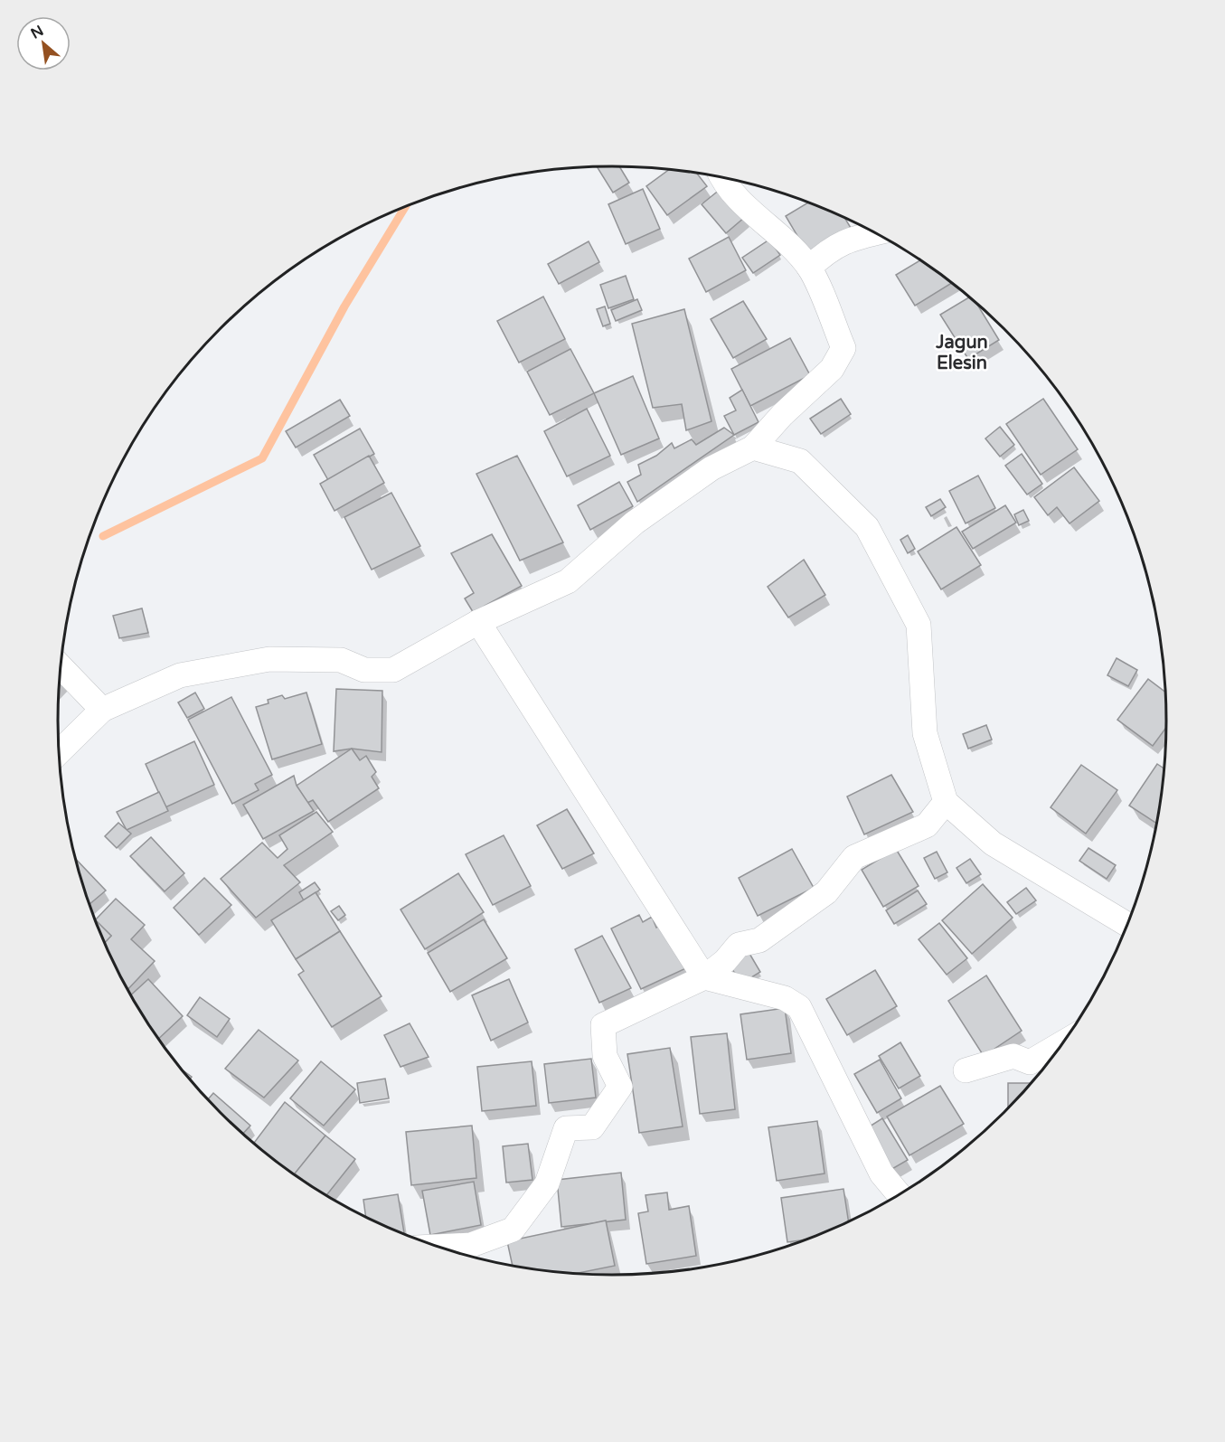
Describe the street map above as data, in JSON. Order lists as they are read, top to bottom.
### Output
{
  "districts": ["Jagun Elesin"],
  "north": "top left"
}
